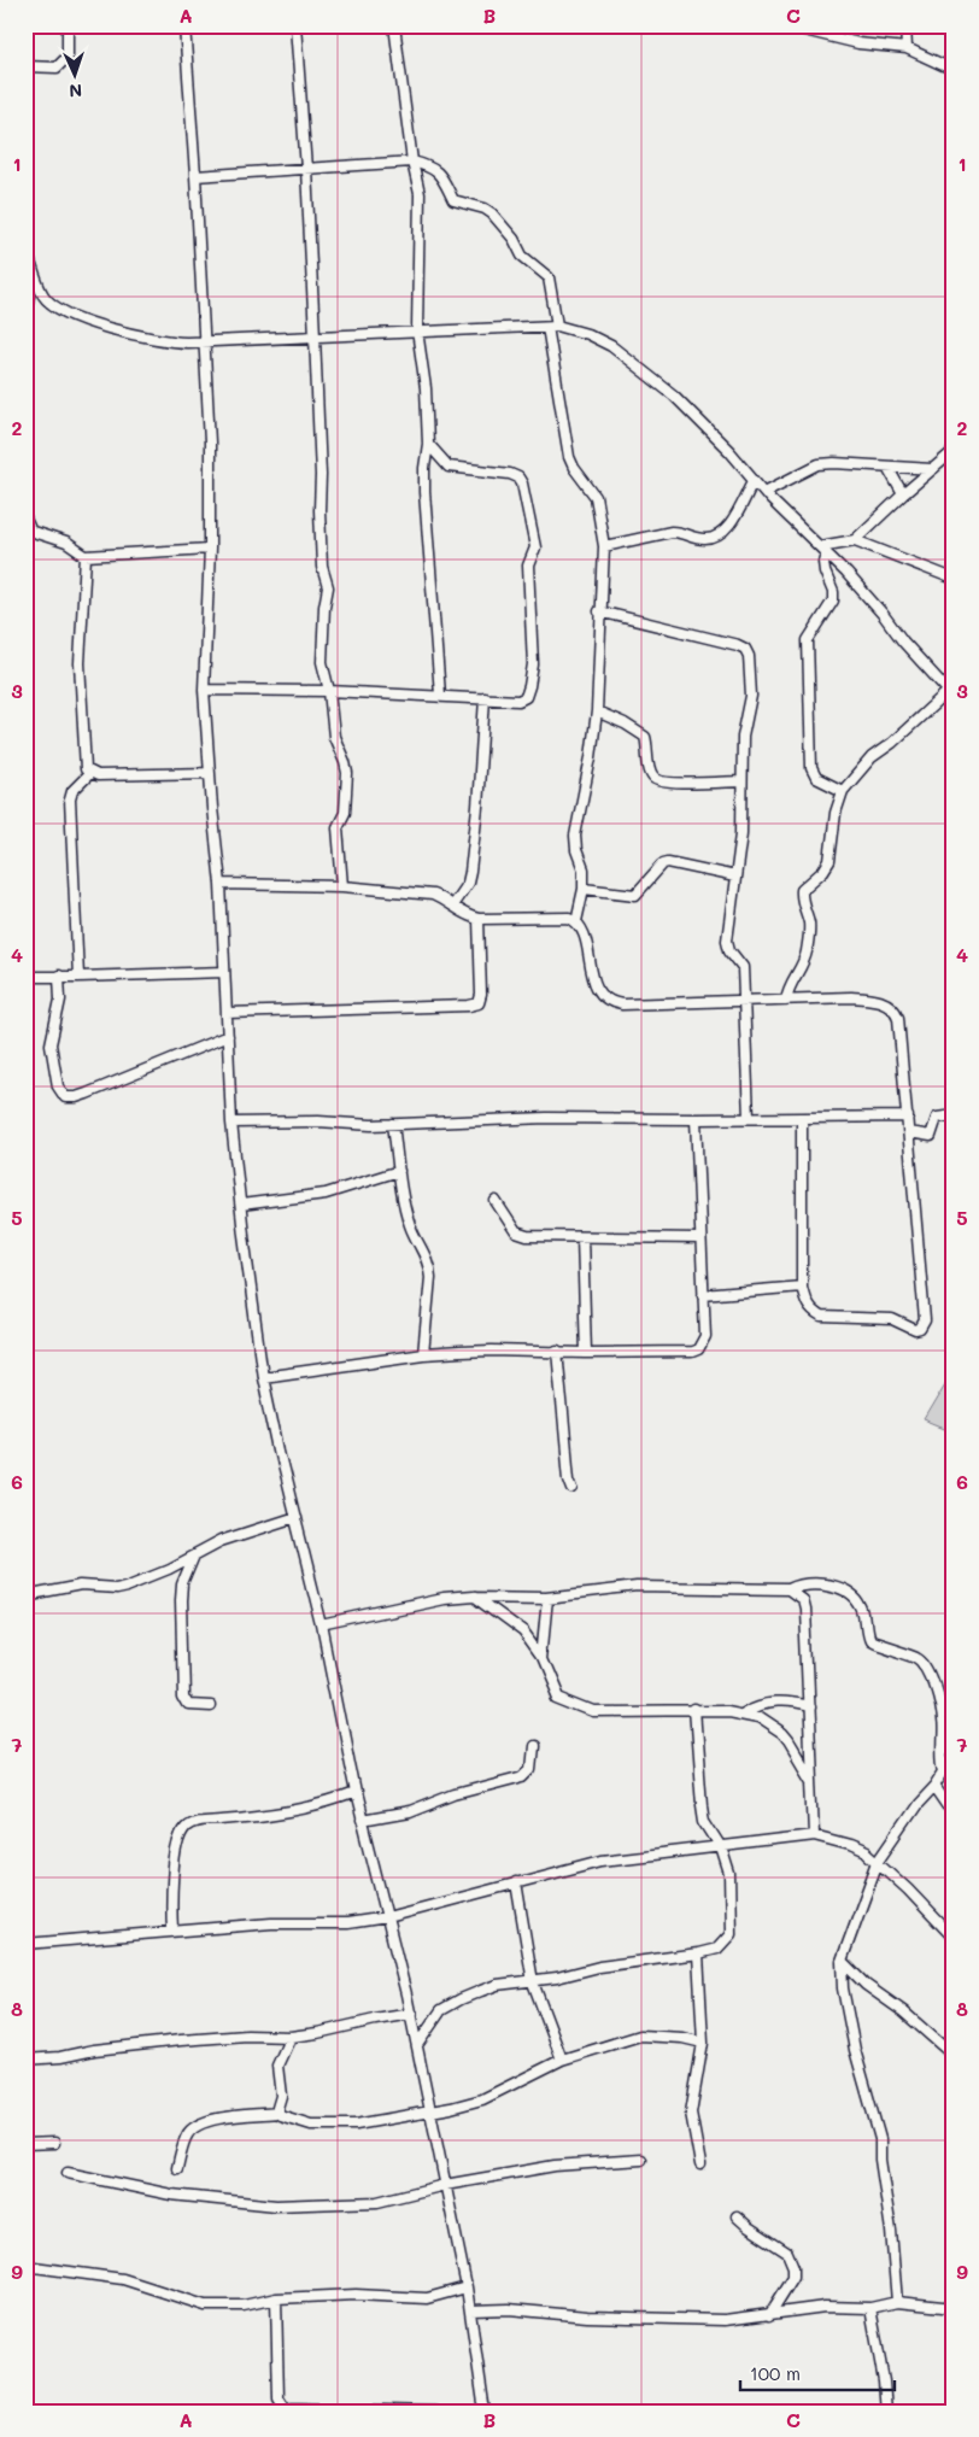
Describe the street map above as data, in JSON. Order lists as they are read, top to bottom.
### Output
{
  "scale_bar": "100 m",
  "north": "bottom",
  "grid": {
    "columns": ["A", "B", "C"],
    "rows": [
      "1",
      "2",
      "3",
      "4",
      "5",
      "6",
      "7",
      "8",
      "9"
    ]
  }
}
